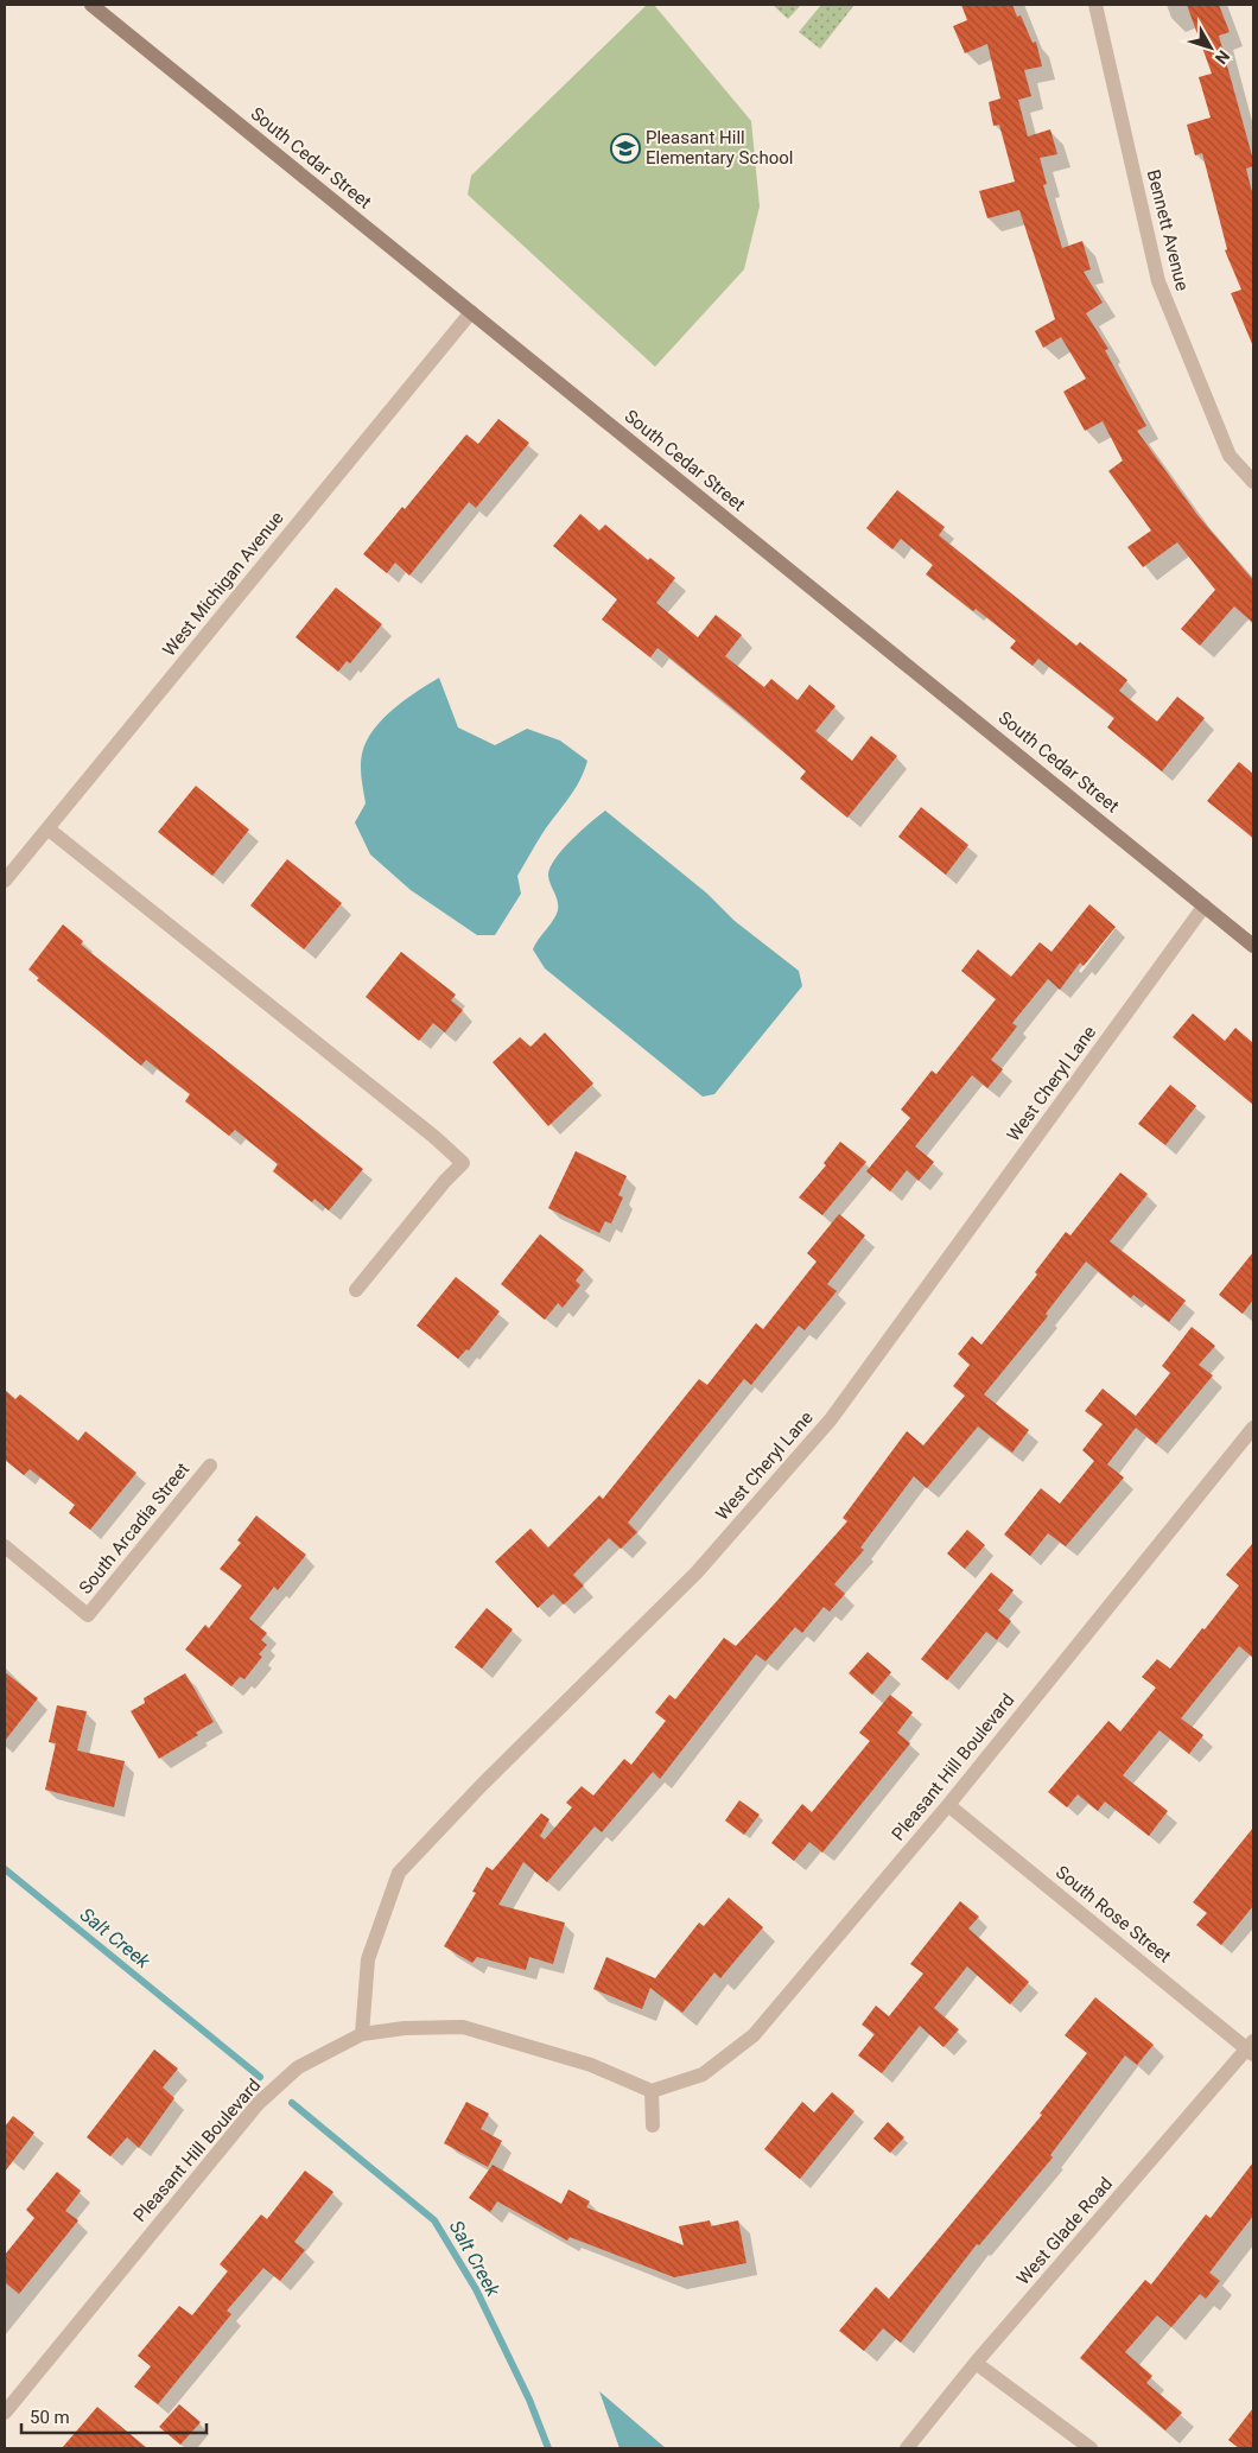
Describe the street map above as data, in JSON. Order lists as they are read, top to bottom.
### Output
{
  "streets": {
    "street": [
      "South Cedar Street",
      "Bennett Avenue",
      "West Michigan Avenue",
      "West Cheryl Lane",
      "South Arcadia Street",
      "Pleasant Hill Boulevard",
      "South Rose Street",
      "West Glade Road"
    ]
  },
  "crossings": [
    ["South Cedar Street", "West Michigan Avenue"],
    ["South Cedar Street", "West Cheryl Lane"],
    ["West Cheryl Lane", "Pleasant Hill Boulevard"],
    ["Pleasant Hill Boulevard", "South Rose Street"],
    ["South Rose Street", "West Glade Road"]
  ],
  "water": ["Salt Creek"],
  "places": {
    "school or university": ["Pleasant Hill Elementary School"]
  },
  "scale_bar": "50 m",
  "north": "bottom right"
}
